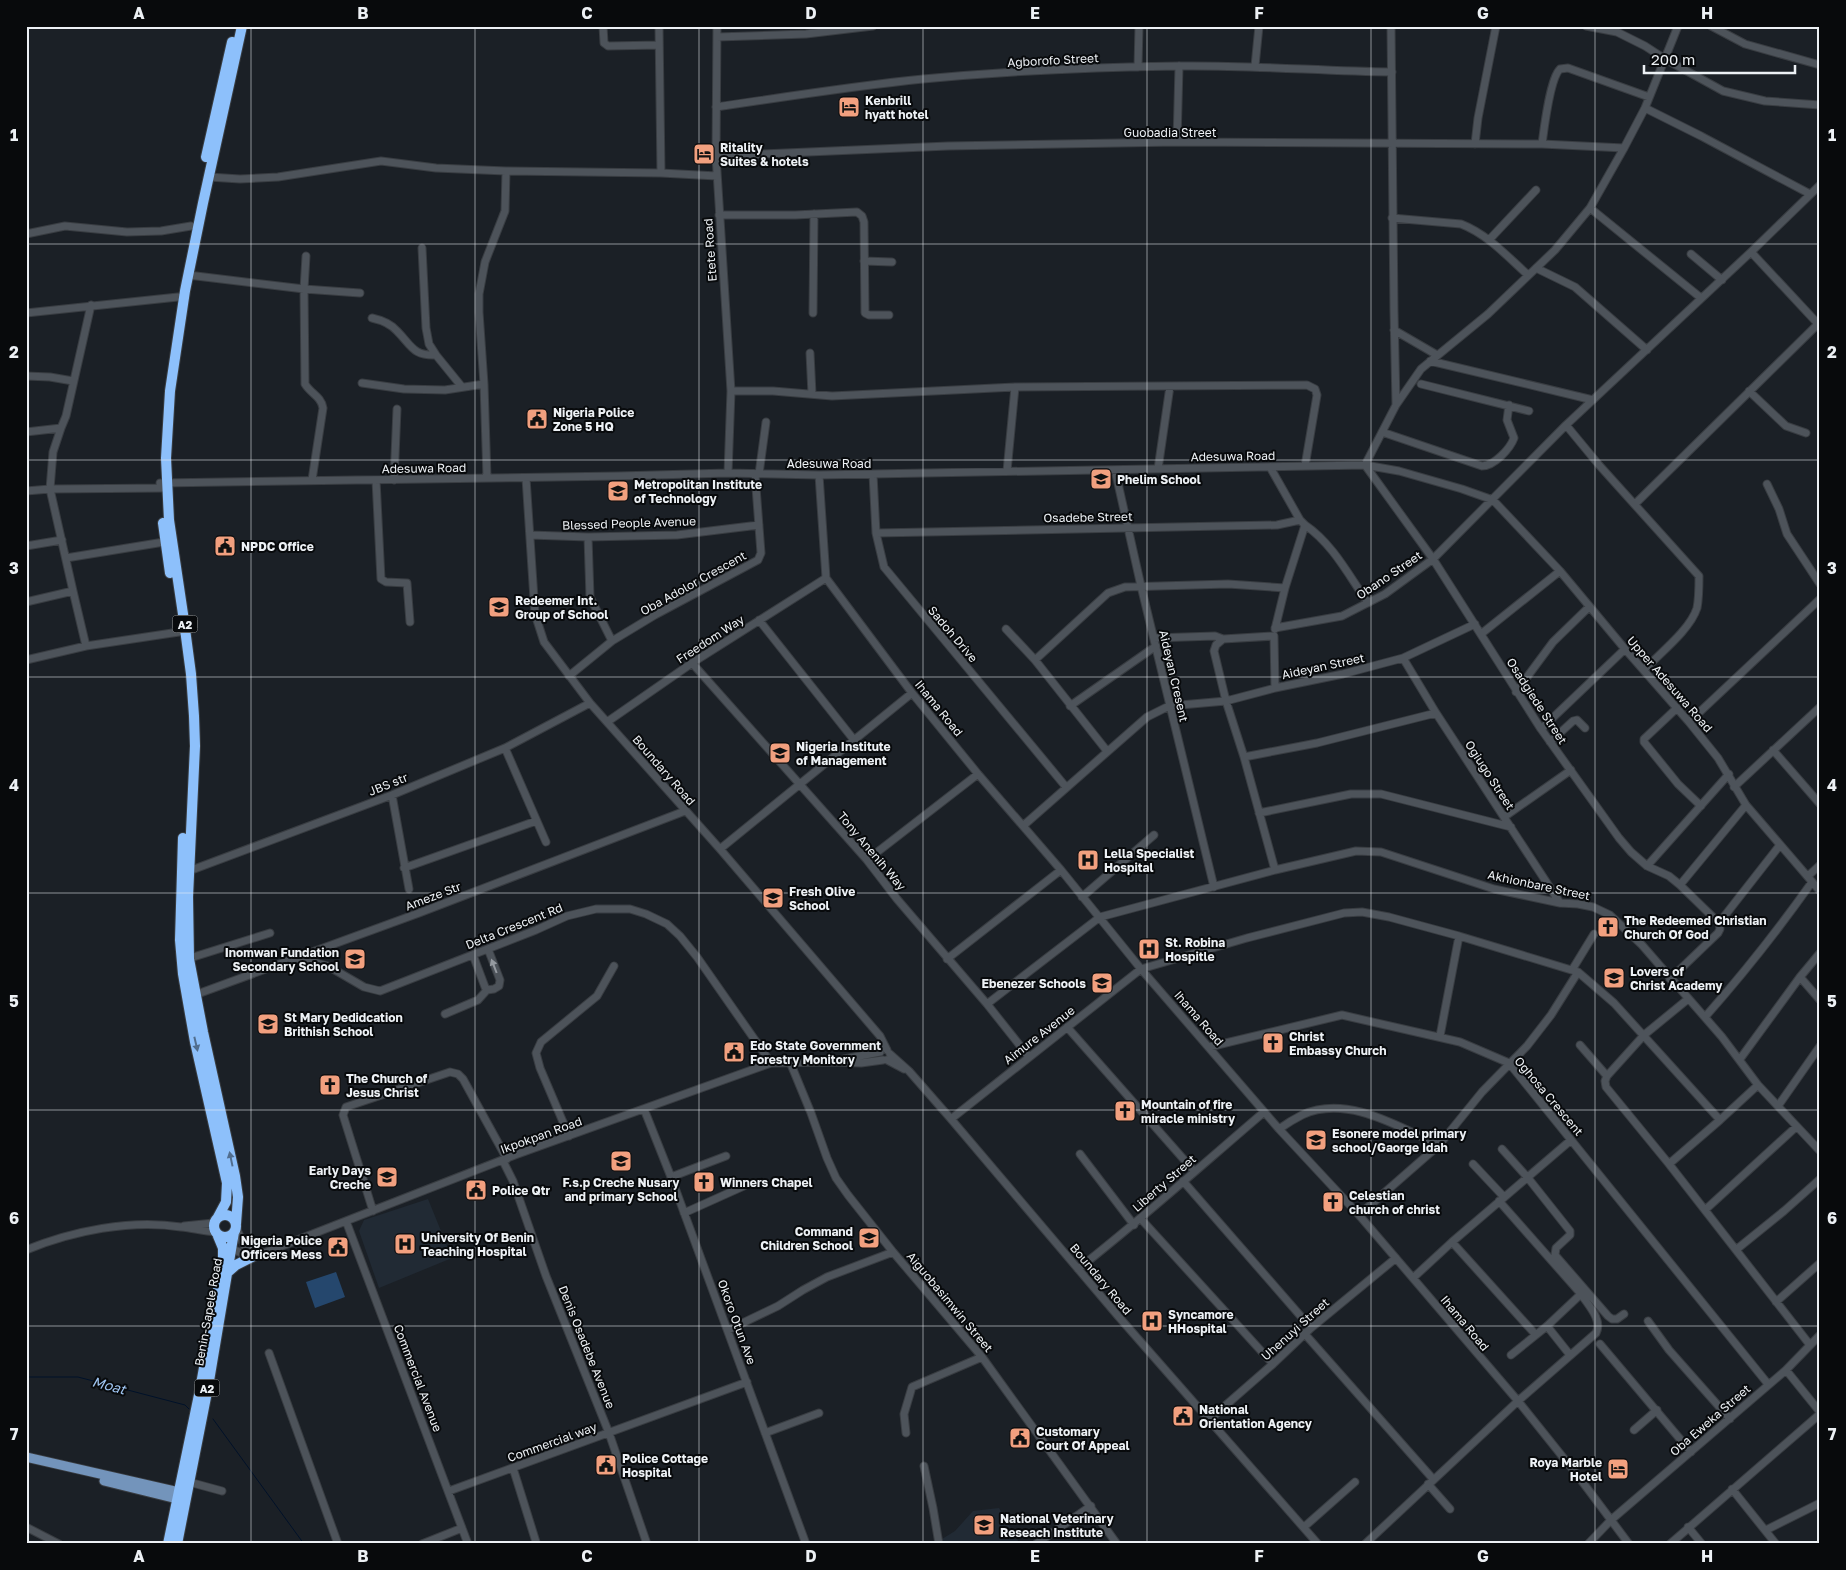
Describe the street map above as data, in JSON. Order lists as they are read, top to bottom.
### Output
{
  "streets": {
    "highway": ["A2", "Benin-Sapele Road"],
    "street": [
      "Agborofo Street",
      "Guobadia Street",
      "Etete Road",
      "Adesuwa Road",
      "Osadebe Street",
      "Blessed People Avenue",
      "Obano Street",
      "Oba Adolor Crescent",
      "Sadoh Drive",
      "Freedom Way",
      "Aideyan Street",
      "Aideyan Cresent",
      "Upper Adesuwa Road",
      "Osadgiede Street",
      "Ihama Road",
      "Boundary Road",
      "Ogiugo Street",
      "JBS str",
      "Tony Anenih Way",
      "Akhionbare Street",
      "Ameze Str",
      "Delta Crescent Rd",
      "Aimure Avenue",
      "Oghosa Crescent",
      "Ikpokpan Road",
      "Liberty Street",
      "Aiguobasimwin Street",
      "Okoro Otun Ave",
      "Uhenuyi Street",
      "Denis Osadebe Avenue",
      "Commercial Avenue",
      "Oba Eweka Street",
      "Commercial way"
    ]
  },
  "crossings": [
    ["Agborofo Street", "Etete Road"],
    ["Guobadia Street", "Etete Road"],
    ["Etete Road", "Adesuwa Road"],
    ["Adesuwa Road", "Obano Street"],
    ["Adesuwa Road", "Oba Adolor Crescent"],
    ["Adesuwa Road", "A2"],
    ["Adesuwa Road", "Sadoh Drive"],
    ["Adesuwa Road", "Aideyan Cresent"],
    ["Adesuwa Road", "Upper Adesuwa Road"],
    ["Adesuwa Road", "Osadgiede Street"],
    ["Adesuwa Road", "Boundary Road"],
    ["Osadebe Street", "Sadoh Drive"],
    ["Osadebe Street", "Aideyan Cresent"],
    ["Blessed People Avenue", "Oba Adolor Crescent"],
    ["Blessed People Avenue", "Boundary Road"],
    ["Obano Street", "Upper Adesuwa Road"],
    ["Obano Street", "Osadgiede Street"],
    ["Oba Adolor Crescent", "Boundary Road"],
    ["A2", "JBS str"],
    ["A2", "Ameze Str"],
    ["A2", "Benin-Sapele Road"],
    ["Freedom Way", "Ihama Road"],
    ["Freedom Way", "Boundary Road"],
    ["Freedom Way", "Tony Anenih Way"],
    ["Aideyan Street", "Aideyan Cresent"],
    ["Aideyan Street", "Osadgiede Street"],
    ["Aideyan Street", "Ogiugo Street"],
    ["Aideyan Cresent", "Akhionbare Street"],
    ["Ihama Road", "Akhionbare Street"],
    ["Ihama Road", "Aimure Avenue"],
    ["Ihama Road", "Oghosa Crescent"],
    ["Ihama Road", "Liberty Street"],
    ["Ihama Road", "Uhenuyi Street"],
    ["Ihama Road", "Oba Eweka Street"],
    ["Boundary Road", "JBS str"],
    ["Boundary Road", "Ameze Str"],
    ["Boundary Road", "Aimure Avenue"],
    ["Boundary Road", "Ikpokpan Road"],
    ["Boundary Road", "Liberty Street"],
    ["Boundary Road", "Uhenuyi Street"],
    ["Ogiugo Street", "Akhionbare Street"],
    ["Tony Anenih Way", "Aimure Avenue"],
    ["Ameze Str", "Delta Crescent Rd"],
    ["Delta Crescent Rd", "Ikpokpan Road"],
    ["Oghosa Crescent", "Oba Eweka Street"],
    ["Ikpokpan Road", "Aiguobasimwin Street"],
    ["Ikpokpan Road", "Okoro Otun Ave"],
    ["Ikpokpan Road", "Denis Osadebe Avenue"],
    ["Ikpokpan Road", "Commercial Avenue"],
    ["Okoro Otun Ave", "Commercial way"],
    ["Denis Osadebe Avenue", "Commercial way"],
    ["Commercial Avenue", "Commercial way"]
  ],
  "water": ["Moat"],
  "places": {
    "hotel": ["Kenbrill hyatt hotel", "Ritality Suites & hotels", "Roya Marble Hotel"],
    "public building": [
      "Nigeria Police Zone 5 HQ",
      "NPDC Office",
      "Edo State Government Forestry Monitory",
      "Police Qtr",
      "Nigeria Police Officers Mess",
      "National Orientation Agency",
      "Customary Court Of Appeal",
      "Police Cottage Hospital"
    ],
    "school or university": [
      "Phelim School",
      "Metropolitan Institute of Technology",
      "Redeemer Int. Group of School",
      "Nigeria Institute of Management",
      "Fresh Olive School",
      "Inomwan Fundation Secondary School",
      "Lovers of Christ Academy",
      "Ebenezer Schools",
      "St Mary Dedidcation Brithish School",
      "Esonere model primary school/Gaorge Idah",
      "F.s.p Creche Nusary and primary School",
      "Early Days Creche",
      "Command Children School",
      "National Veterinary Reseach Institute"
    ],
    "hospital": [
      "Lella Specialist Hospital",
      "St. Robina Hospitle",
      "University Of Benin Teaching Hospital",
      "Syncamore HHospital"
    ],
    "church": [
      "The Redeemed Christian Church Of God",
      "Christ Embassy Church",
      "The Church of Jesus Christ",
      "Mountain of fire miracle ministry",
      "Winners Chapel",
      "Celestian church of christ"
    ]
  },
  "scale_bar": "200 m",
  "grid": {
    "columns": [
      "A",
      "B",
      "C",
      "D",
      "E",
      "F",
      "G",
      "H"
    ],
    "rows": [
      "1",
      "2",
      "3",
      "4",
      "5",
      "6",
      "7"
    ]
  }
}
